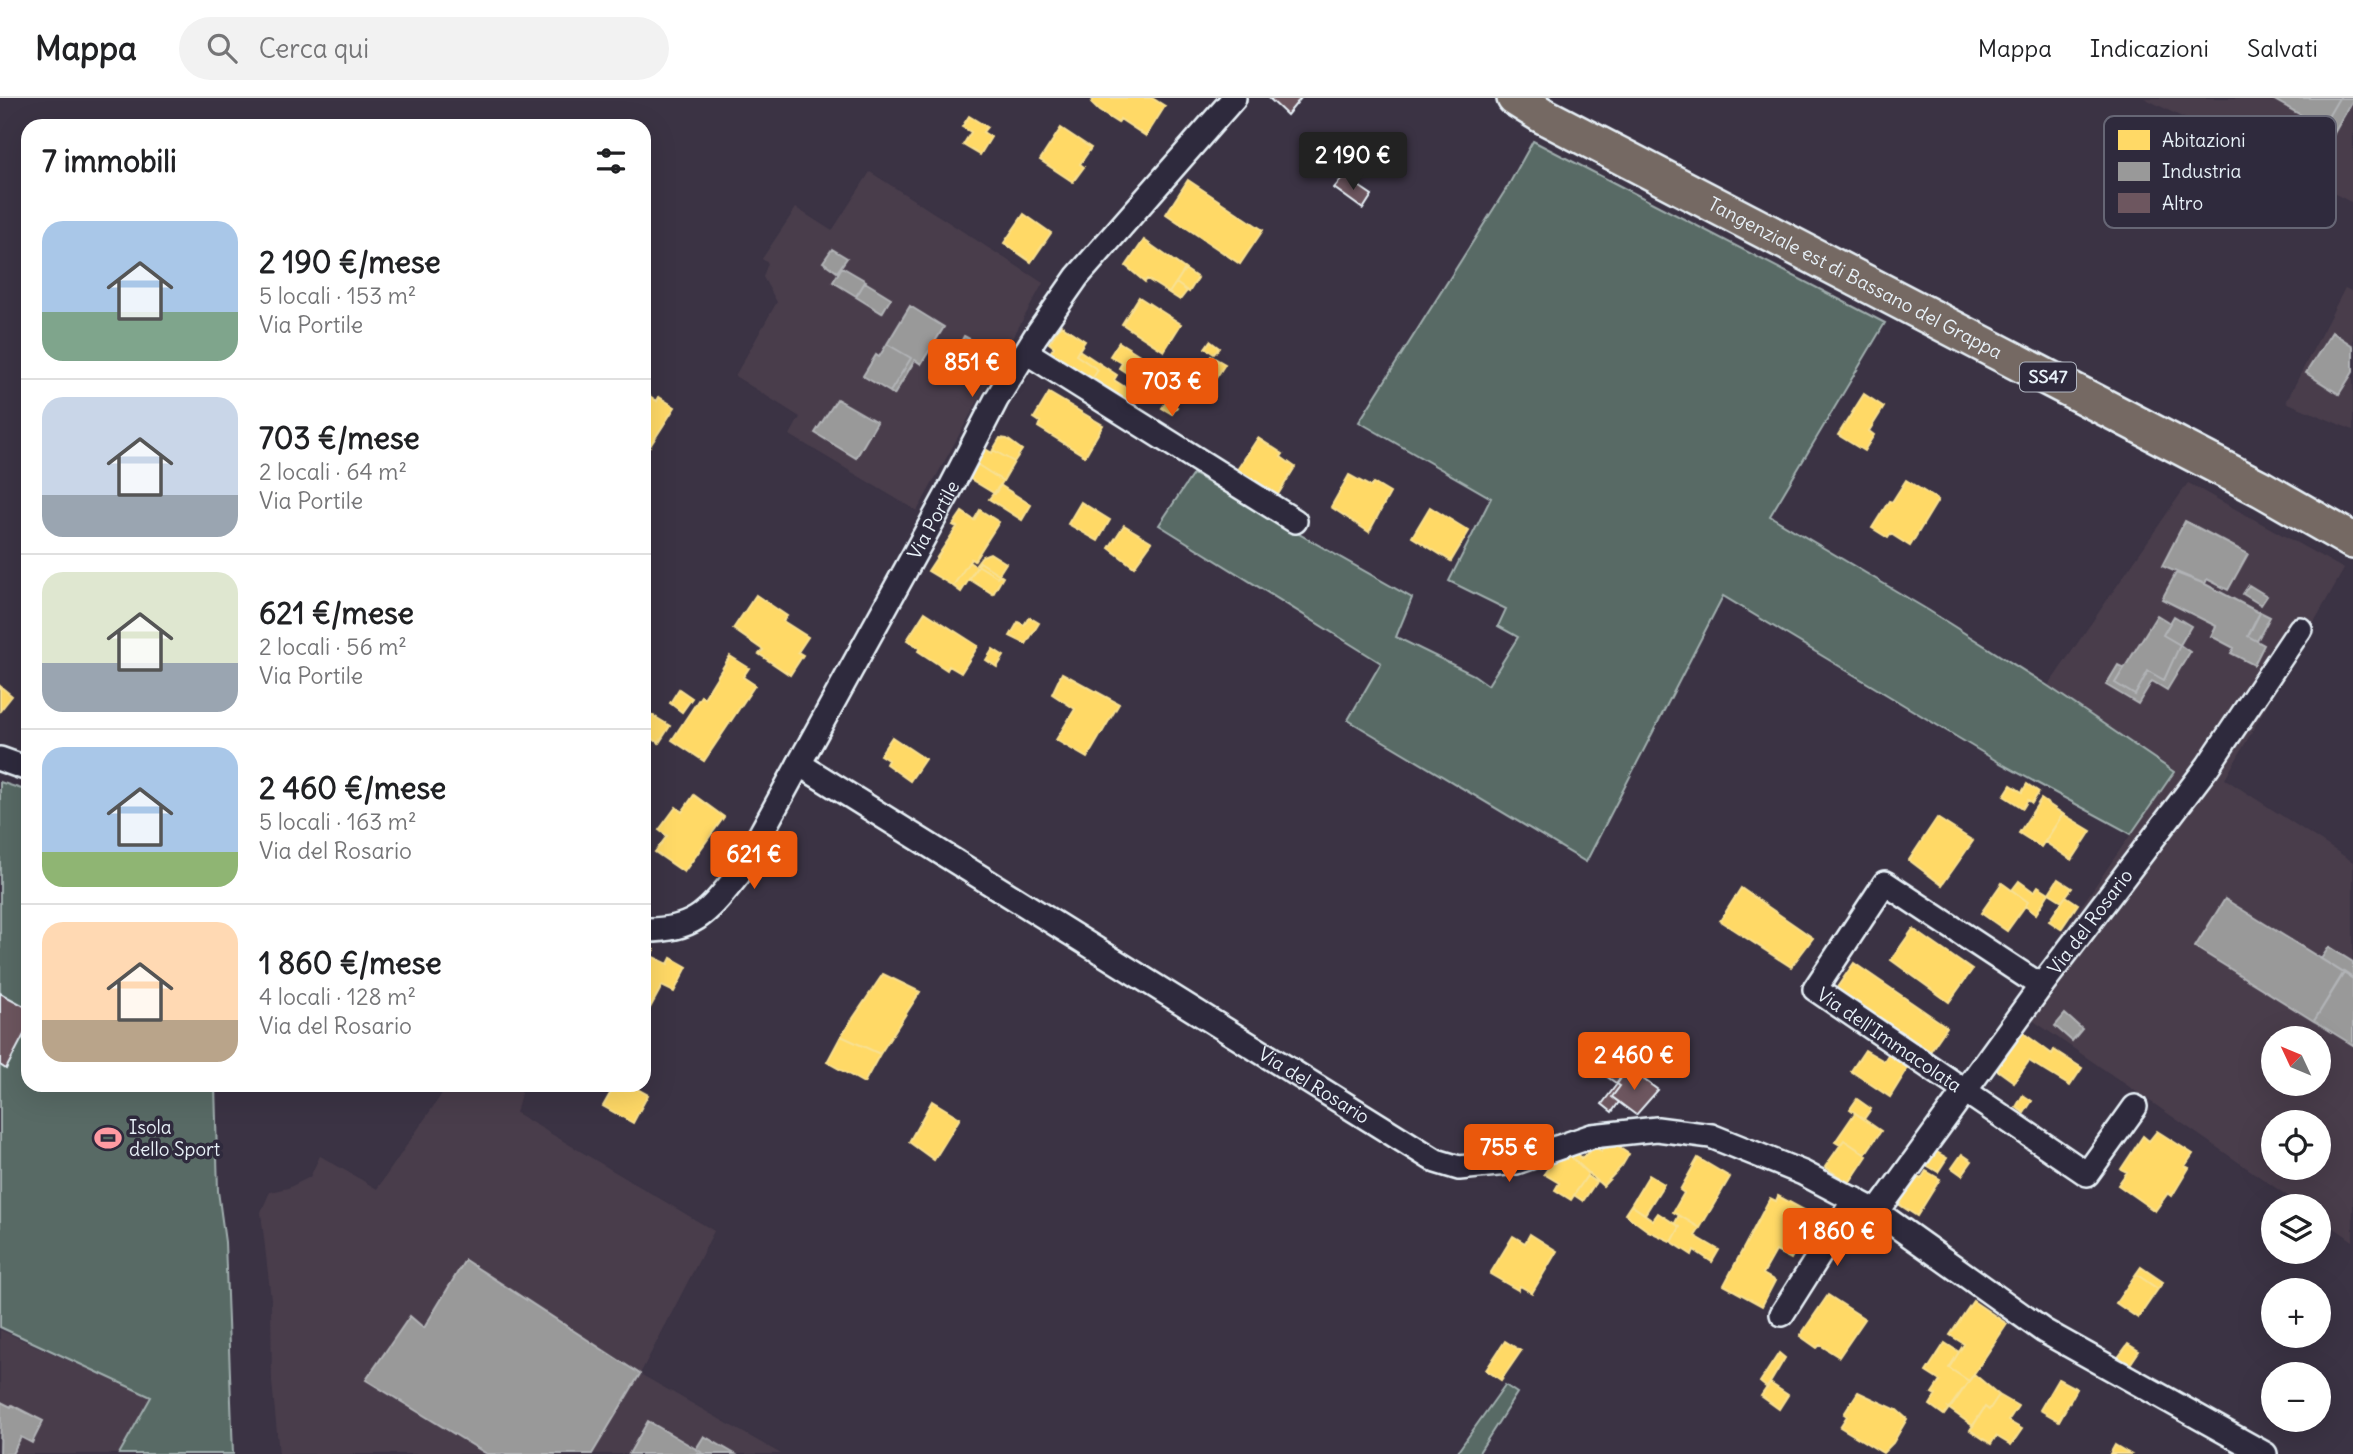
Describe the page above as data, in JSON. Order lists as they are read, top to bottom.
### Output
{
  "streets": {
    "highway": ["Tangenziale est di Bassano del Grappa", "SS47"],
    "street": ["Via Portile", "Via del Rosario", "Via dell'Immacolata"]
  },
  "crossings": [
    ["Via Portile", "Via del Rosario"],
    ["Via del Rosario", "Via dell'Immacolata"]
  ],
  "places": {
    "sports": ["Isola dello Sport"]
  },
  "legend": ["Abitazioni", "Industria", "Altro"],
  "north": "top left",
  "page": {
    "header": "Mappa",
    "search": "Cerca qui",
    "nav": ["Mappa", "Indicazioni", "Salvati"],
    "heading": "7 immobili",
    "price": [
      "2 190 €",
      "851 €",
      "703 €",
      "621 €",
      "2 460 €",
      "755 €",
      "1 860 €"
    ],
    "list": [
      {
        "name": "2 190 €/mese",
        "note": "5 locali · 153 m² · Via Portile"
      },
      {
        "name": "703 €/mese",
        "note": "2 locali · 64 m² · Via Portile"
      },
      {
        "name": "621 €/mese",
        "note": "2 locali · 56 m² · Via Portile"
      },
      {
        "name": "2 460 €/mese",
        "note": "5 locali · 163 m² · Via del Rosario"
      },
      {
        "name": "1 860 €/mese",
        "note": "4 locali · 128 m² · Via del Rosario"
      }
    ],
    "map_buttons": ["+", "−"]
  }
}
